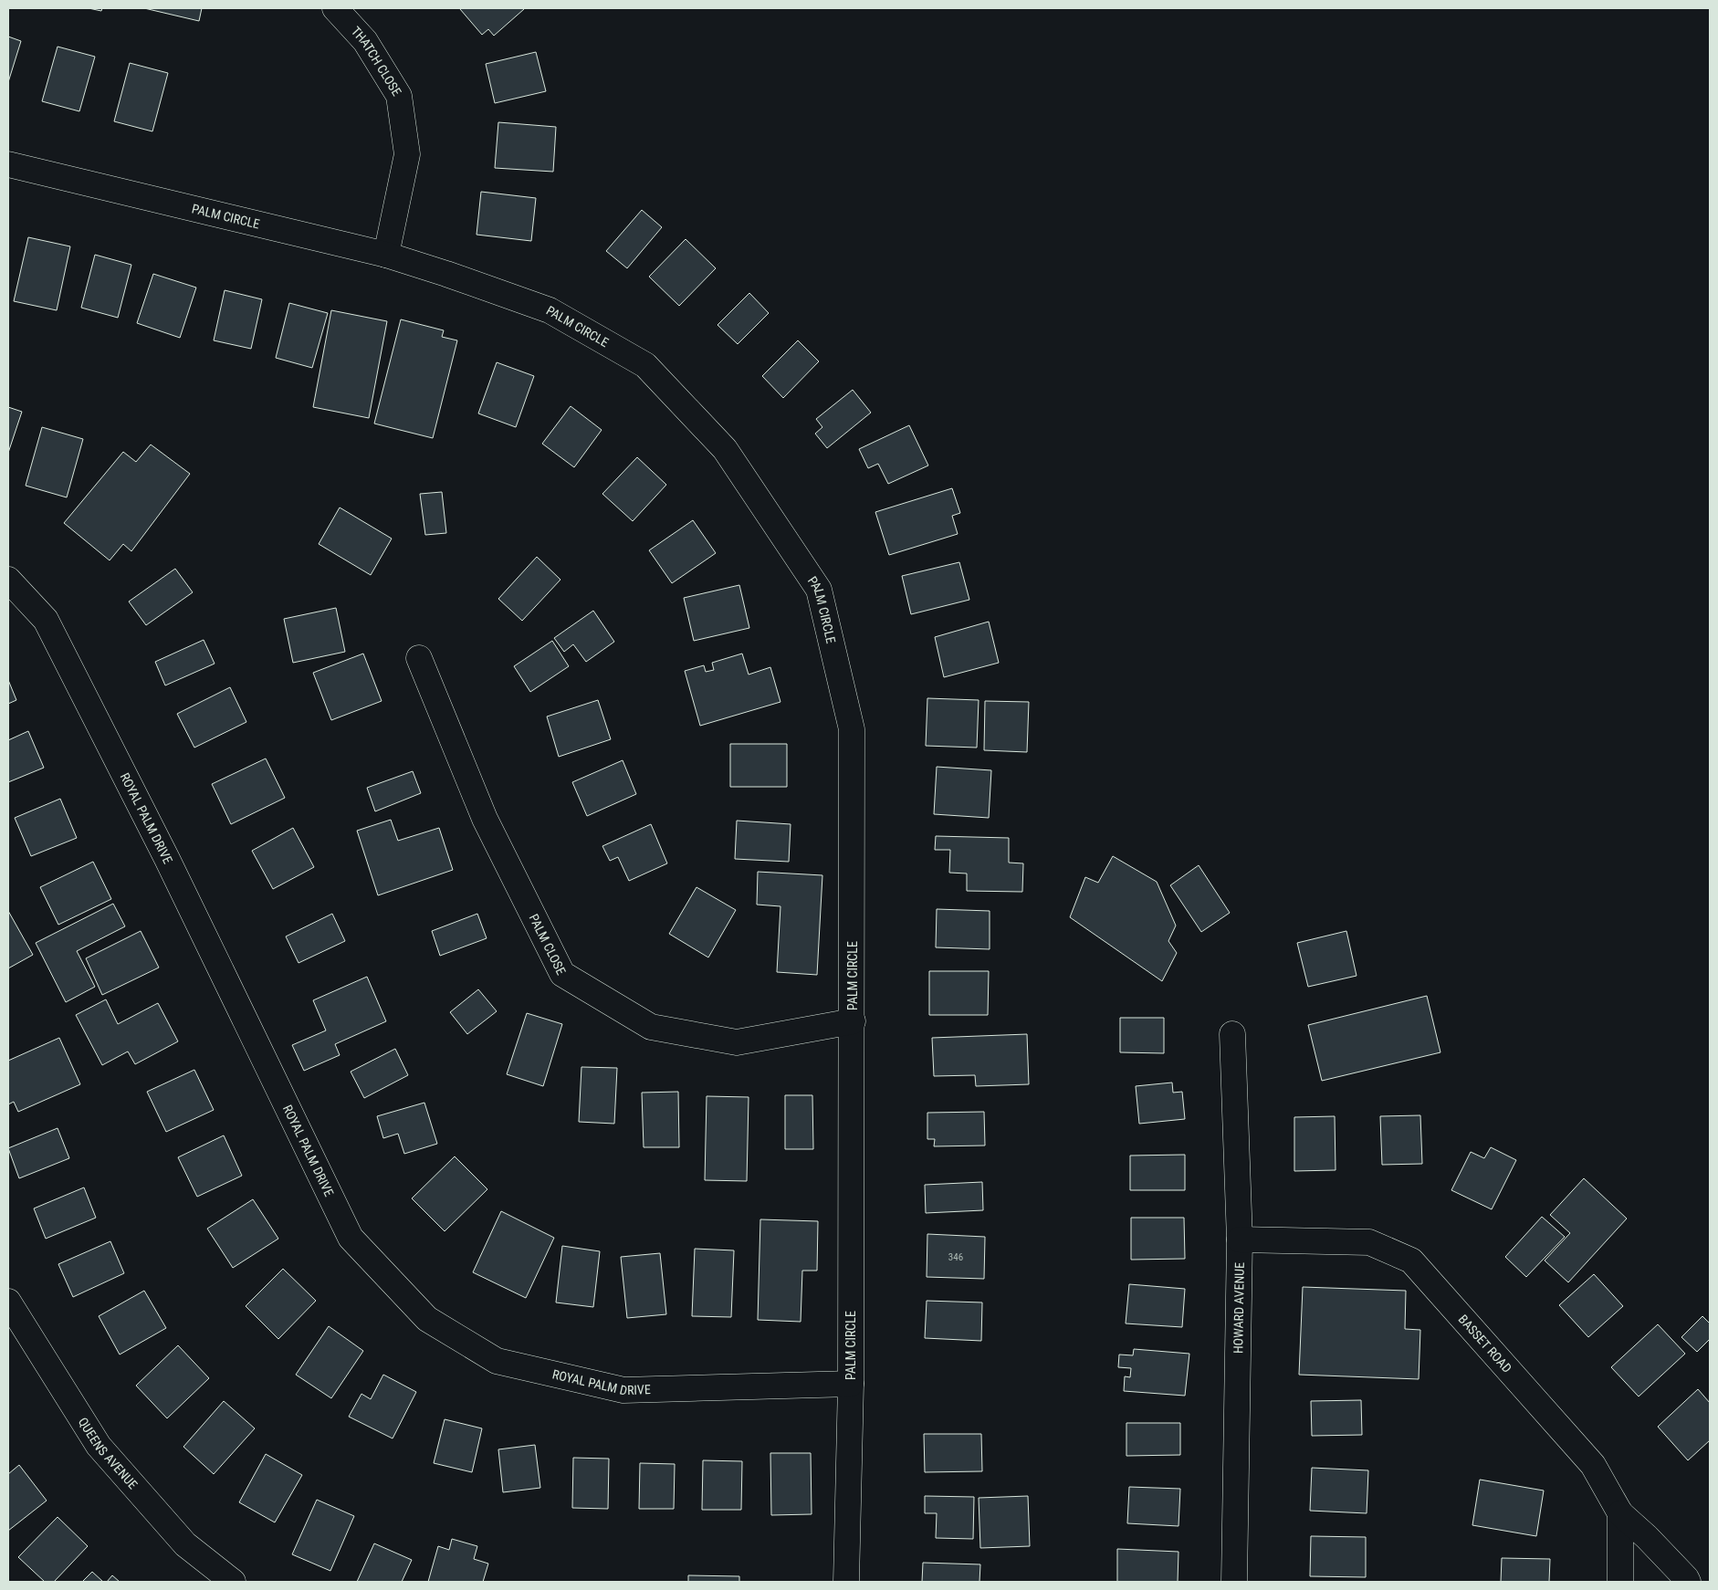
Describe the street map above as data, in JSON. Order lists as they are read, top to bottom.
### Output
{
  "streets": {
    "street": [
      "THATCH CLOSE",
      "PALM CIRCLE",
      "ROYAL PALM DRIVE",
      "PALM CLOSE",
      "HOWARD AVENUE",
      "BASSET ROAD",
      "QUEENS AVENUE"
    ]
  },
  "crossings": [
    ["THATCH CLOSE", "PALM CIRCLE"],
    ["PALM CIRCLE", "ROYAL PALM DRIVE"],
    ["PALM CIRCLE", "PALM CLOSE"],
    ["HOWARD AVENUE", "BASSET ROAD"]
  ],
  "house_numbers": ["346"]
}
